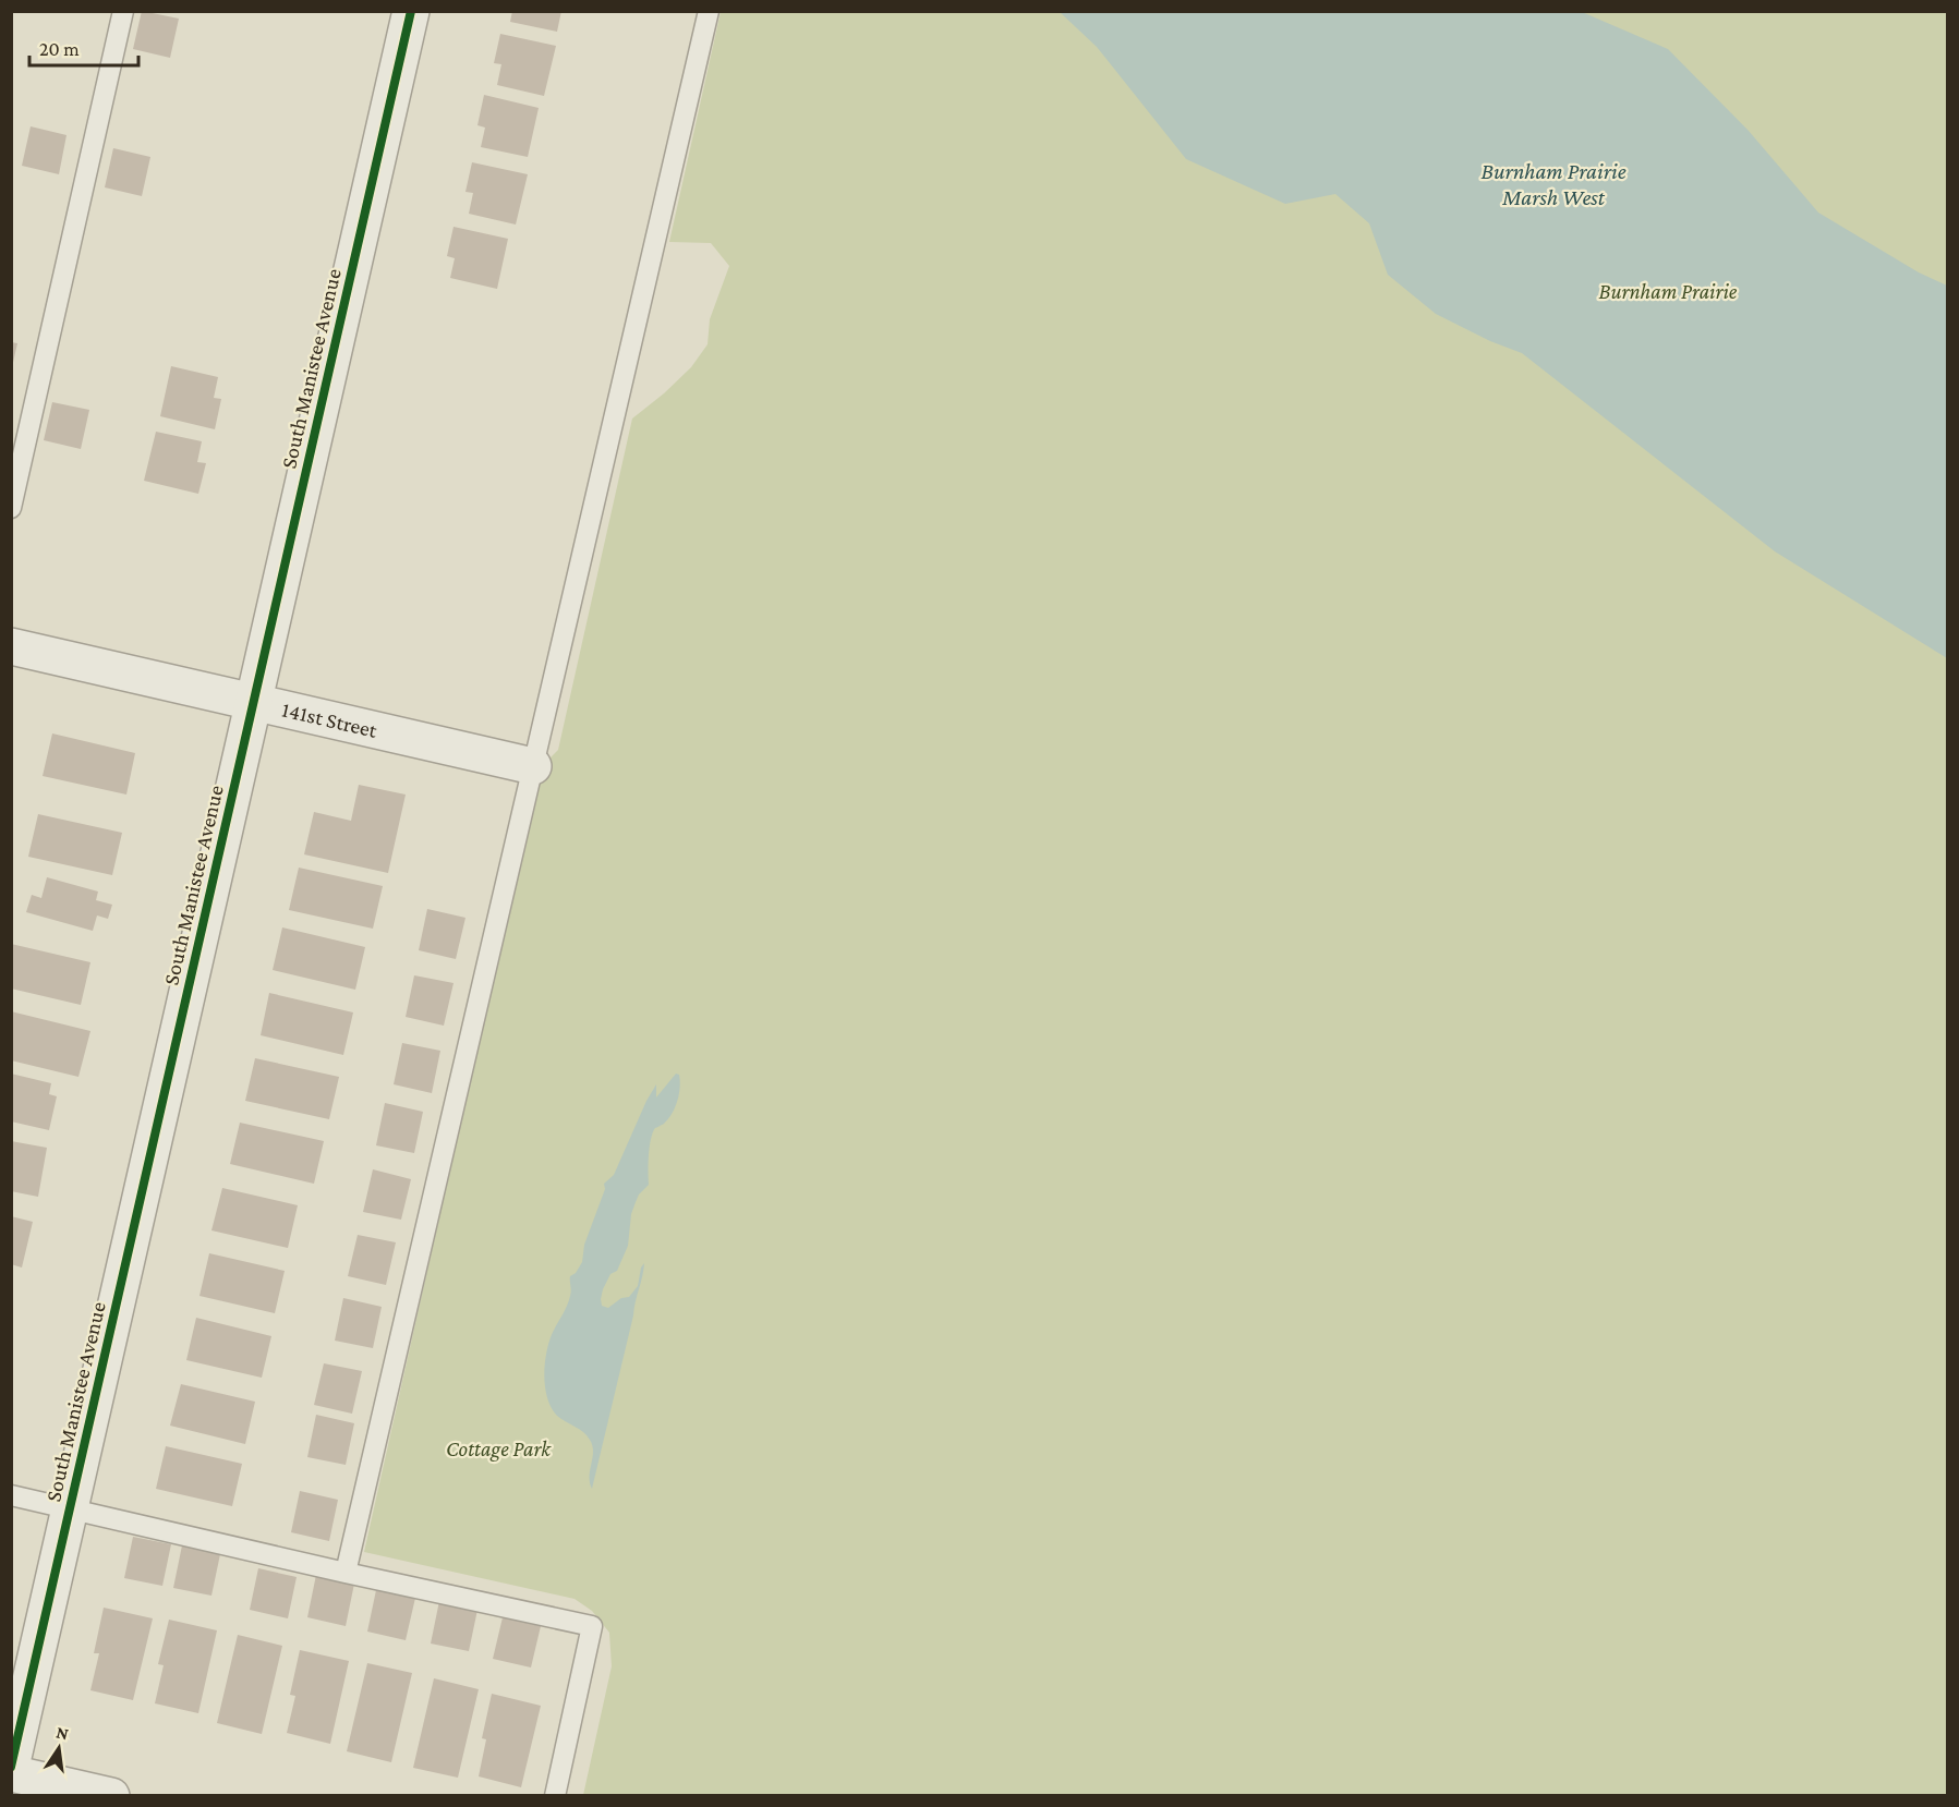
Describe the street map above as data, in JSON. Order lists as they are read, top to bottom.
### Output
{
  "streets": {
    "street": ["South Manistee Avenue", "141st Street"]
  },
  "crossings": [
    ["South Manistee Avenue", "141st Street"]
  ],
  "water": ["Burnham Prairie Marsh West"],
  "parks": ["Burnham Prairie", "Cottage Park"],
  "scale_bar": "20 m",
  "north": "top"
}
